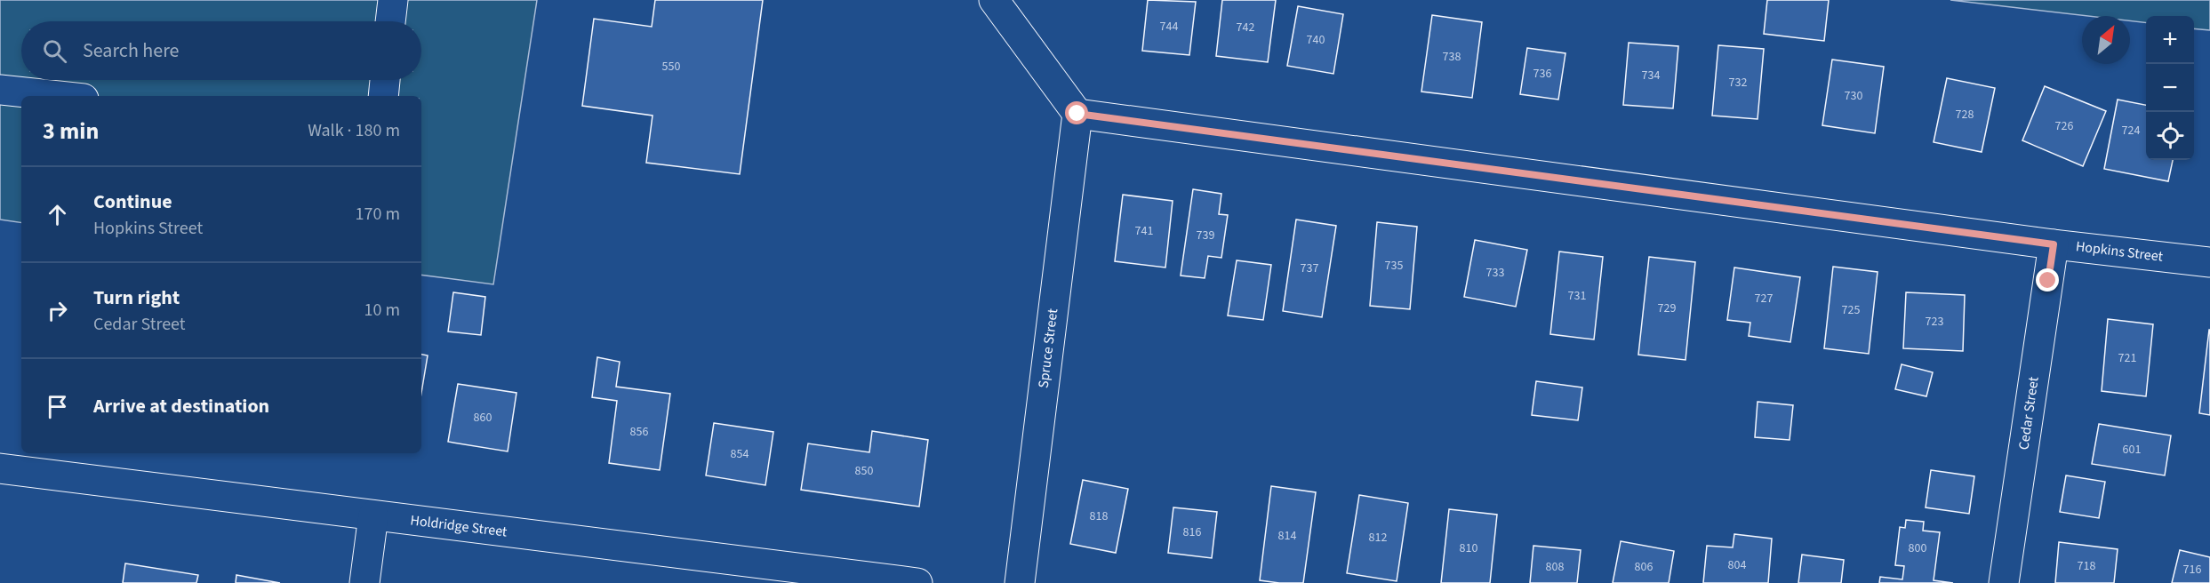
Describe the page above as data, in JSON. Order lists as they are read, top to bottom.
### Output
{
  "streets": {
    "street": [
      "Hopkins Street",
      "Spruce Street",
      "Cedar Street",
      "Holdridge Street"
    ]
  },
  "crossings": [
    ["Hopkins Street", "Spruce Street"],
    ["Hopkins Street", "Cedar Street"]
  ],
  "house_numbers": [
    "744",
    "742",
    "740",
    "738",
    "550",
    "736",
    "734",
    "732",
    "730",
    "728",
    "726",
    "724",
    "741",
    "739",
    "735",
    "737",
    "733",
    "731",
    "727",
    "729",
    "725",
    "723",
    "721",
    "860",
    "856",
    "601",
    "854",
    "850",
    "818",
    "816",
    "814",
    "812",
    "810",
    "800",
    "804",
    "718",
    "808",
    "806",
    "716"
  ],
  "north": "top right",
  "page": {
    "map_buttons": ["+", "−"],
    "search": "Search here",
    "heading": ["3 min", "Walk · 180 m"],
    "list": [
      ["Continue", "Hopkins Street", "170 m"],
      ["Turn right", "Cedar Street", "10 m"],
      "Arrive at destination"
    ]
  }
}
